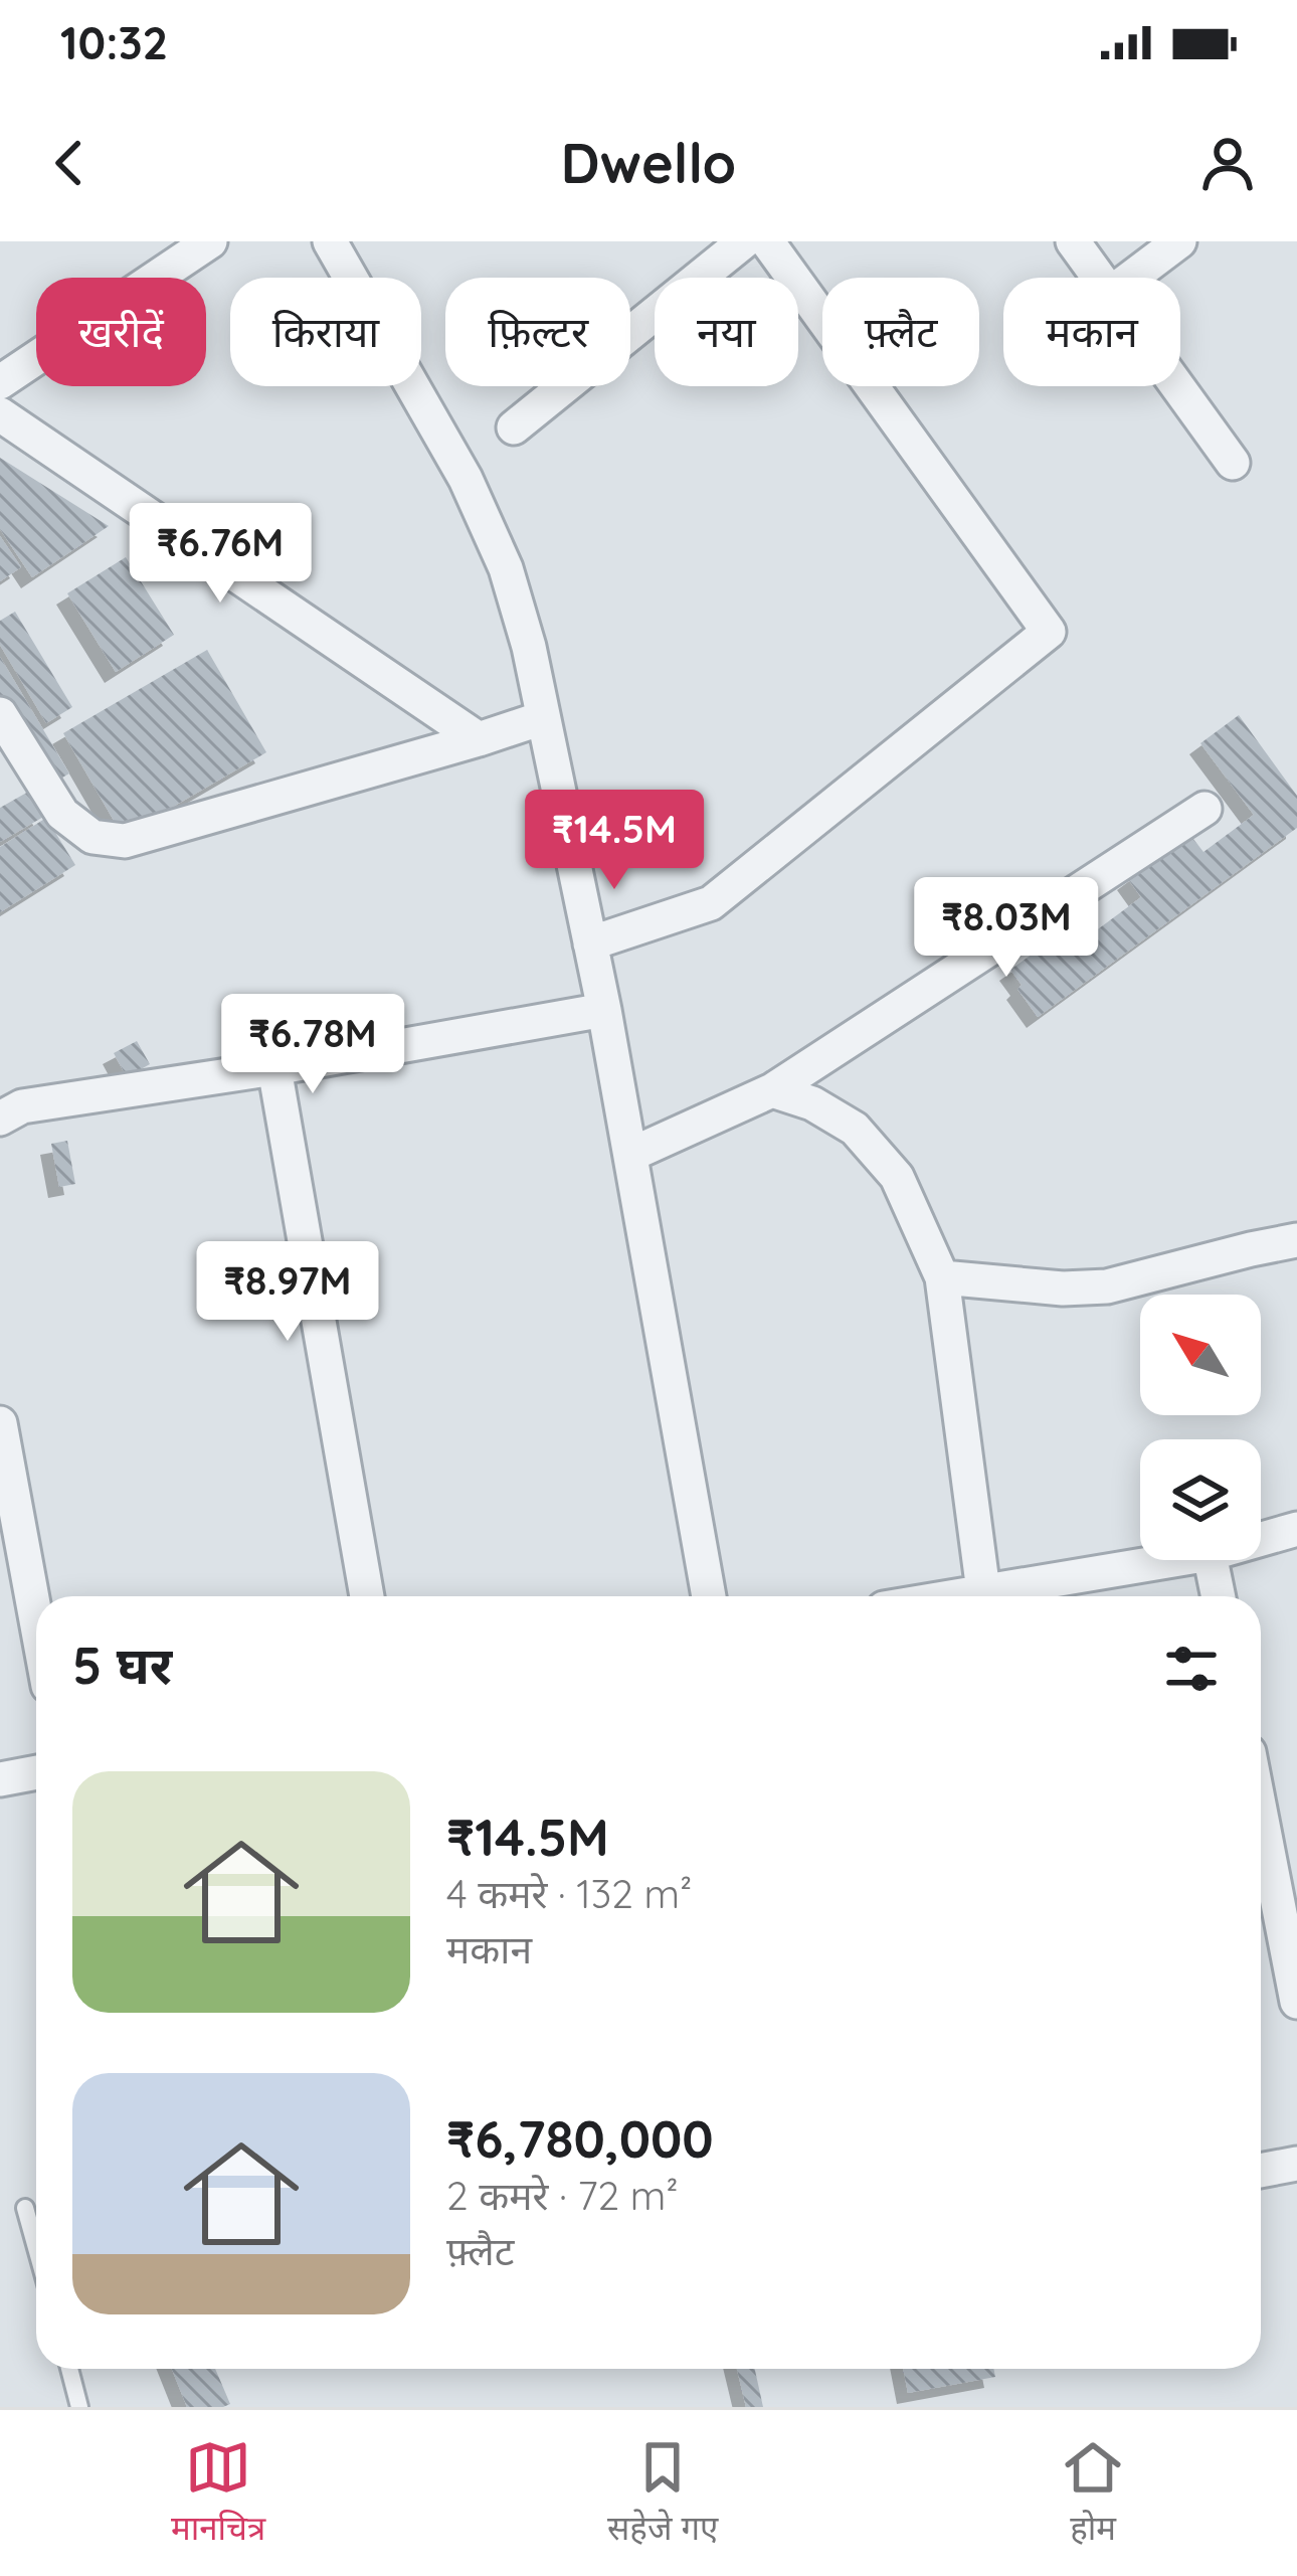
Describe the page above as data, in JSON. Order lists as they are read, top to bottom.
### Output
{
  "north": "top left",
  "page": {
    "status": "10:32",
    "header": "Dwello",
    "chip": [
      "खरीदें",
      "किराया",
      "फ़िल्टर",
      "नया",
      "फ़्लैट",
      "मकान"
    ],
    "price": [
      "₹6.76M",
      "₹14.5M",
      "₹8.03M",
      "₹6.78M",
      "₹8.97M"
    ],
    "heading": "5 घर",
    "list": [
      {
        "name": "₹14.5M",
        "note": "4 कमरे · 132 m² · मकान"
      },
      {
        "name": "₹6,780,000",
        "note": "2 कमरे · 72 m² · फ़्लैट"
      }
    ],
    "tabs": ["मानचित्र", "सहेजे गए", "होम"]
  }
}
